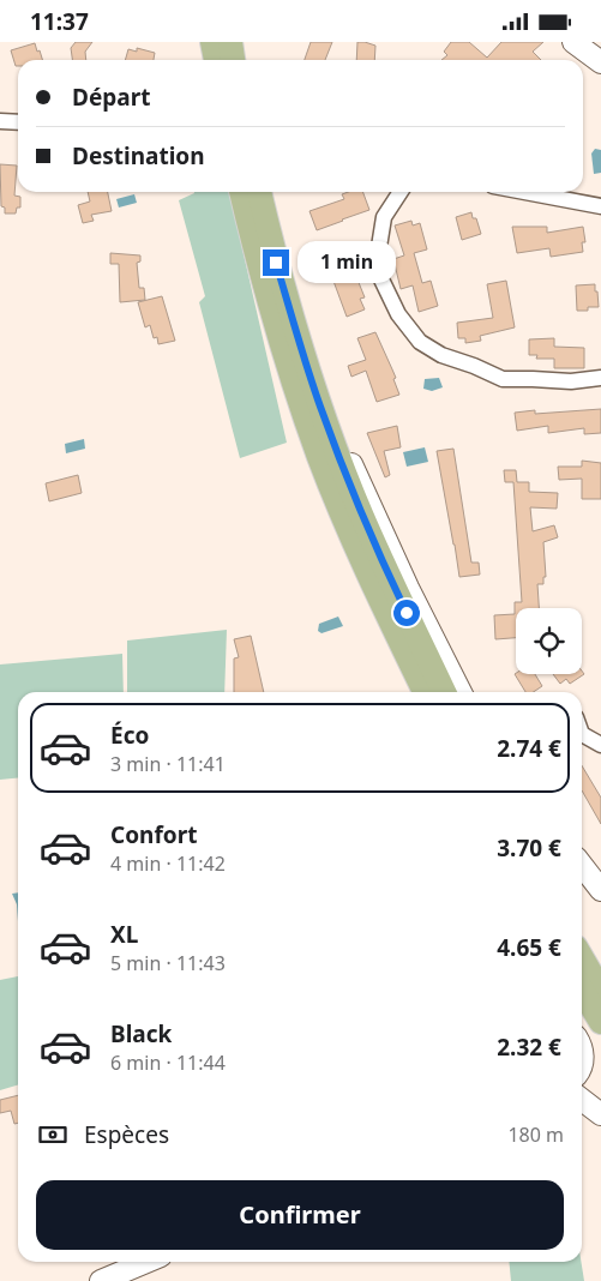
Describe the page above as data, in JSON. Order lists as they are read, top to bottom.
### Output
{
  "page": {
    "status": "11:37",
    "banner": ["Départ", "Destination"],
    "bubble": "1 min",
    "list": [
      {
        "name": "Éco",
        "note": "3 min · 11:41",
        "value": "2.74 €"
      },
      {
        "name": "Confort",
        "note": "4 min · 11:42",
        "value": "3.70 €"
      },
      {
        "name": "XL",
        "note": "5 min · 11:43",
        "value": "4.65 €"
      },
      {
        "name": "Black",
        "note": "6 min · 11:44",
        "value": "2.32 €"
      }
    ],
    "pay": ["Espèces", "180 m"],
    "buttons": "Confirmer"
  }
}
